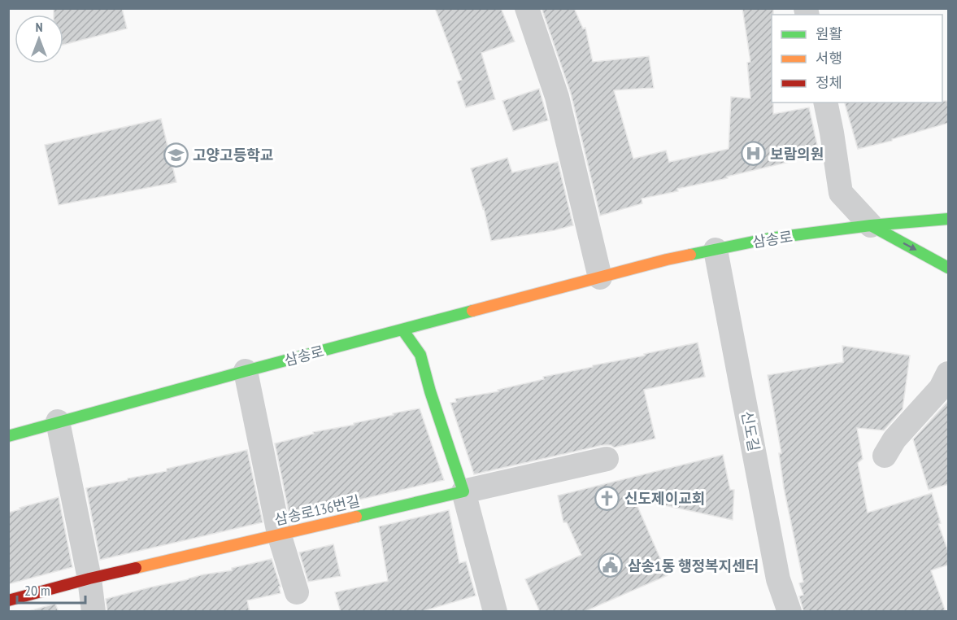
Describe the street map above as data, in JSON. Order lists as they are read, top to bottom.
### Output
{
  "streets": {
    "main road": ["삼송로", "삼송로136번길"],
    "street": ["신도길"]
  },
  "crossings": [
    ["삼송로", "신도길"]
  ],
  "places": {
    "hospital": ["보람의원"],
    "school or university": ["고양고등학교"],
    "church": ["신도제이교회"],
    "public building": ["삼송1동 행정복지센터"]
  },
  "legend": ["원활", "서행", "정체"],
  "scale_bar": "20 m",
  "north": "top"
}
